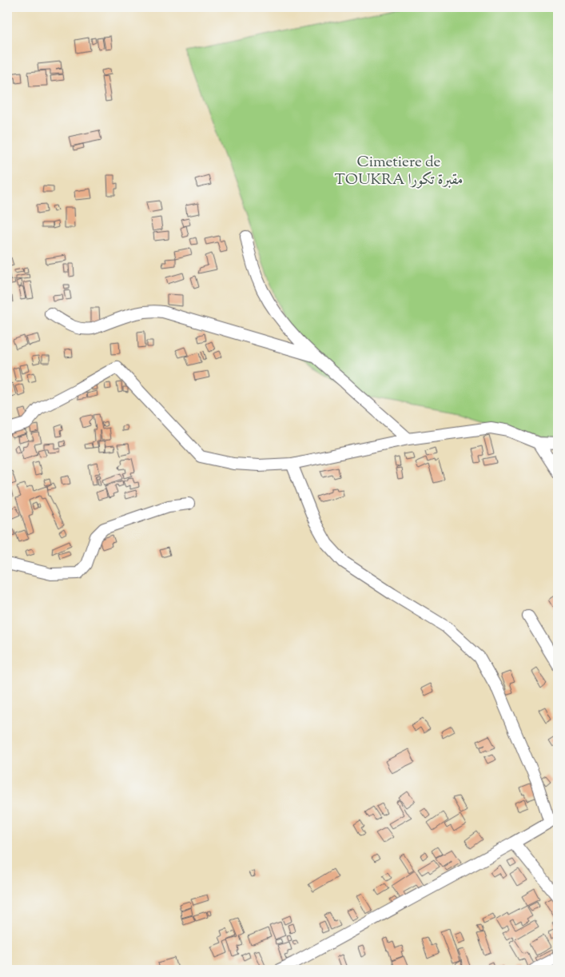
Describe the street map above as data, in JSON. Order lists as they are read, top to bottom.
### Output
{
  "parks": ["Cimetiere de TOUKRA مقبرة تكورا"]
}
